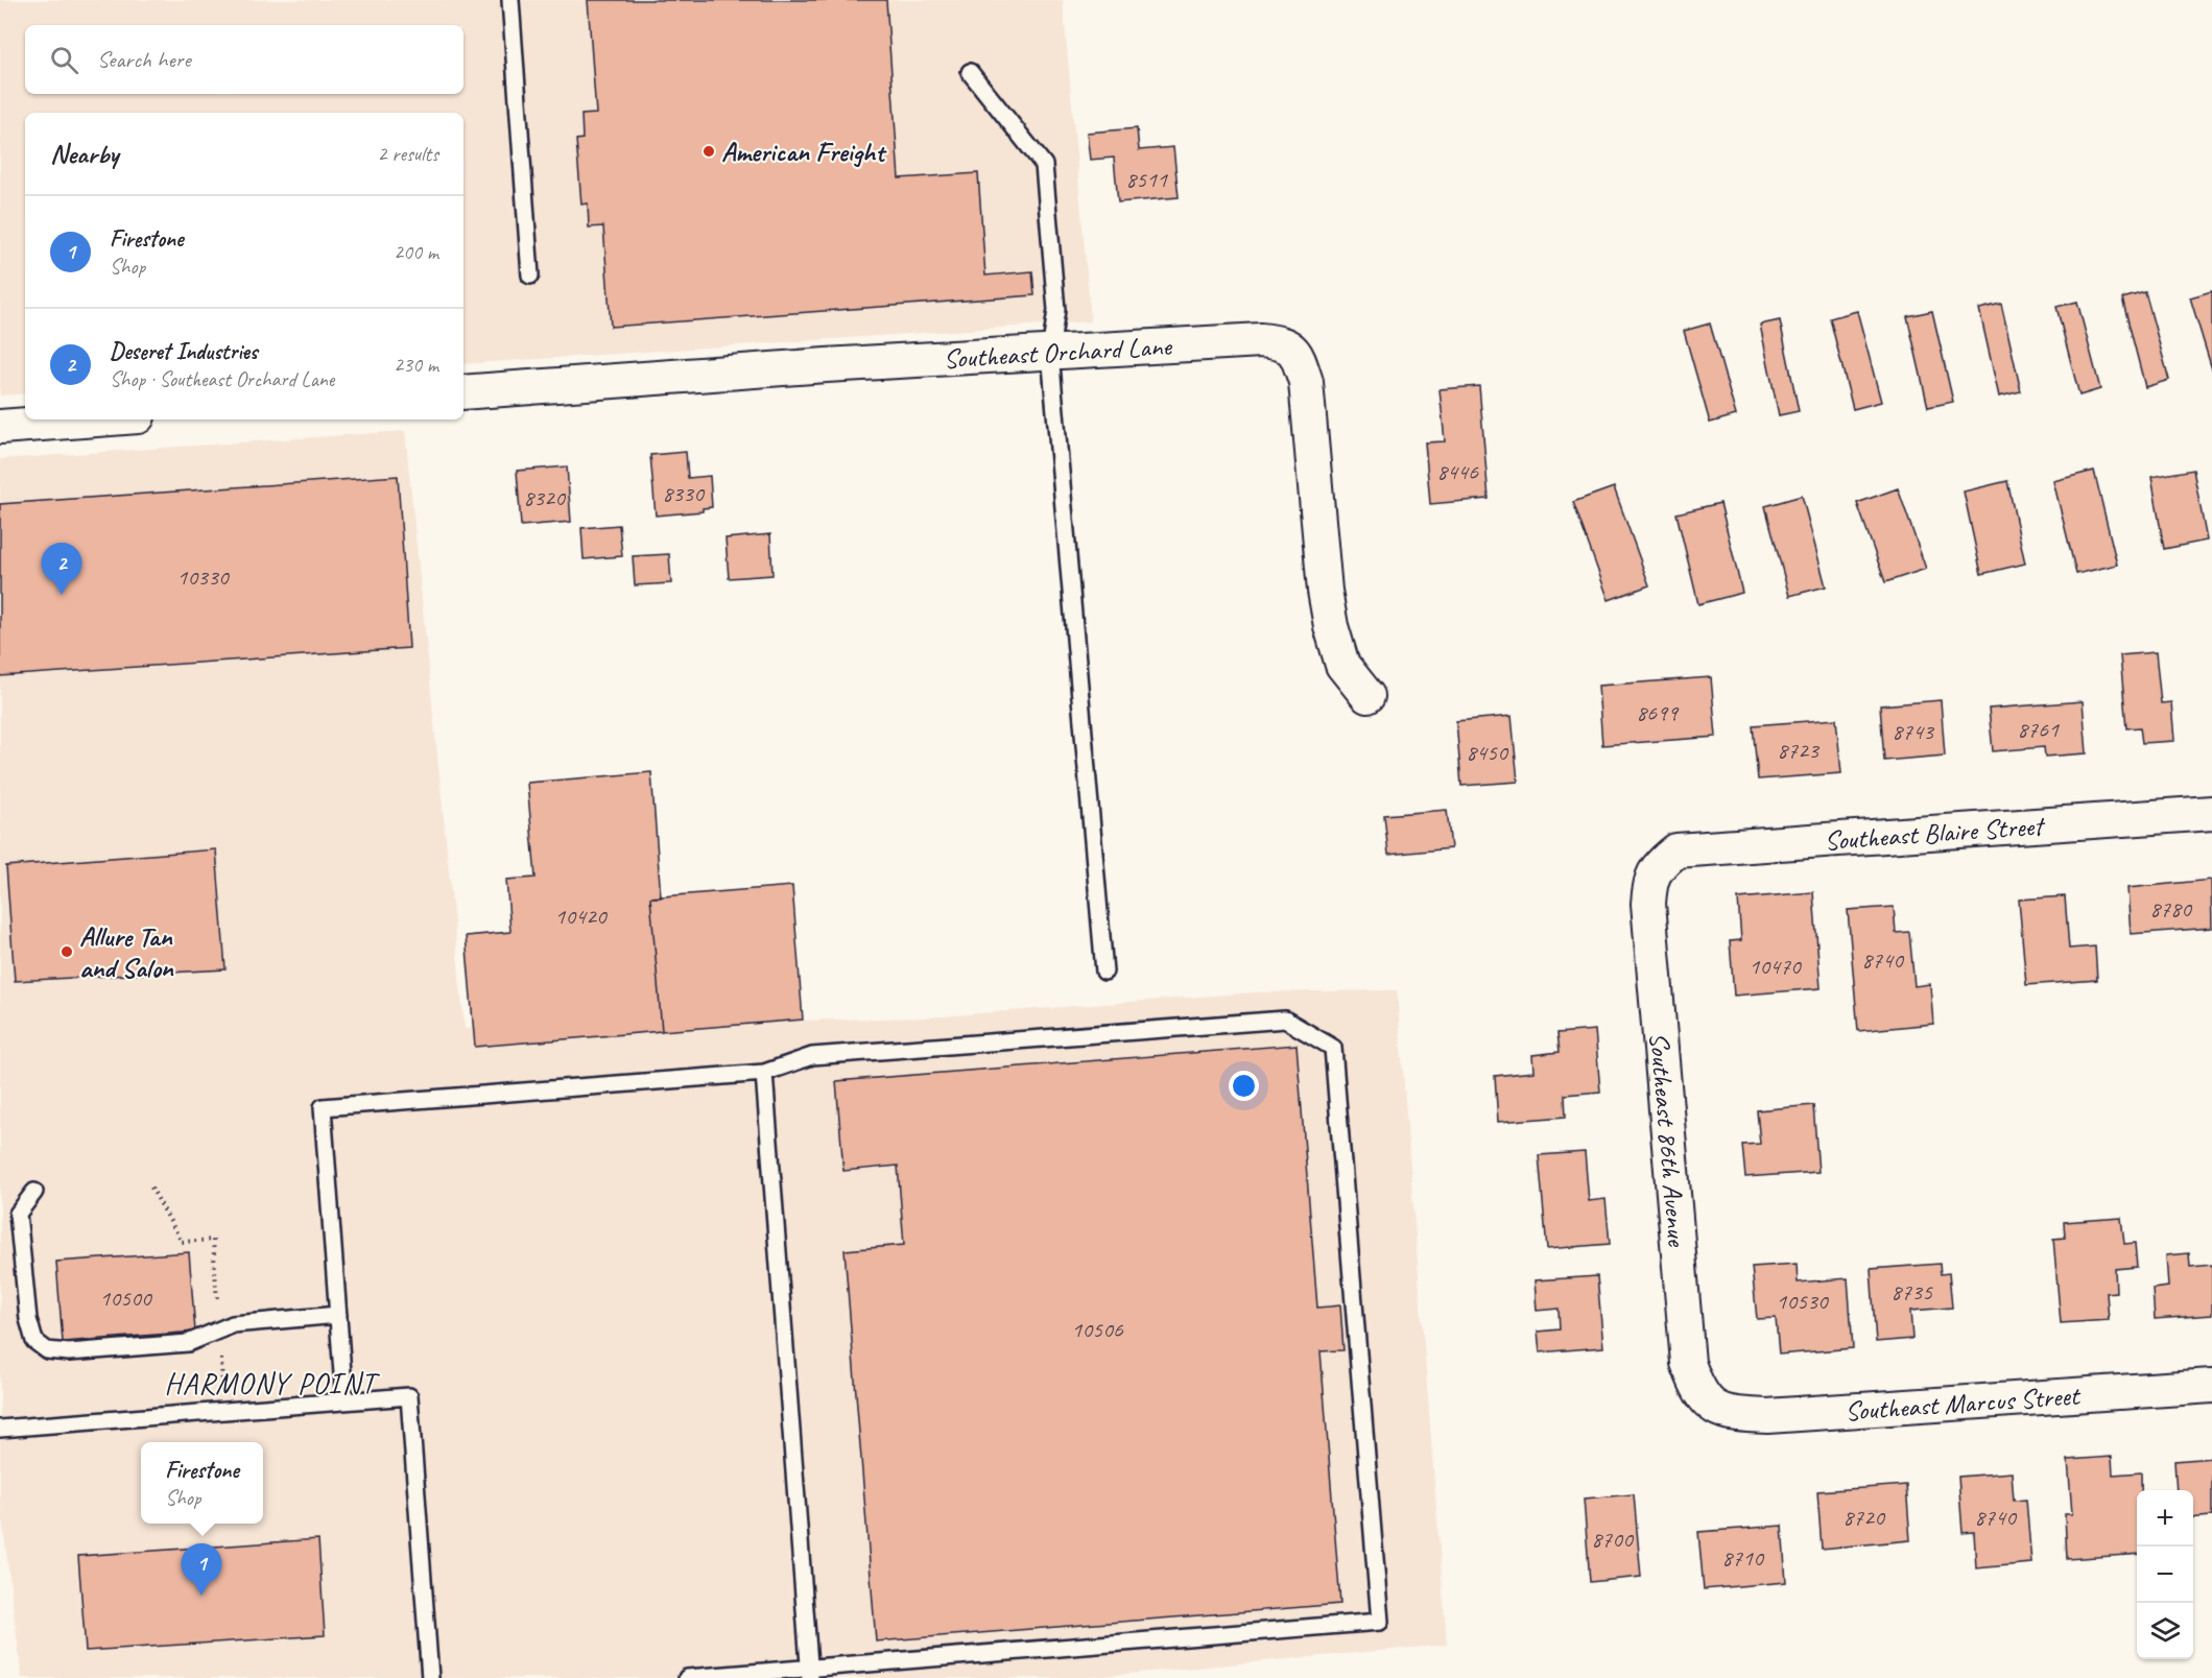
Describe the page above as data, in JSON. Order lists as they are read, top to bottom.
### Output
{
  "streets": {
    "street": [
      "Southeast Orchard Lane",
      "Southeast Blaire Street",
      "Southeast 86th Avenue",
      "Southeast Marcus Street"
    ]
  },
  "crossings": [
    ["Southeast Blaire Street", "Southeast 86th Avenue"],
    ["Southeast 86th Avenue", "Southeast Marcus Street"]
  ],
  "districts": ["HARMONY POINT"],
  "places": ["American Freight", "Allure Tan and Salon"],
  "house_numbers": [
    "8511",
    "8446",
    "8330",
    "8320",
    "10330",
    "8699",
    "8761",
    "8743",
    "8723",
    "8450",
    "8780",
    "10420",
    "8740",
    "10470",
    "8735",
    "10500",
    "10530",
    "10506",
    "8720",
    "8740",
    "8700",
    "8710"
  ],
  "page": {
    "search": "Search here",
    "heading": ["Nearby", "2 results"],
    "list": [
      {
        "mark": "1",
        "name": "Firestone",
        "note": "Shop",
        "value": "200 m"
      },
      {
        "mark": "2",
        "name": "Deseret Industries",
        "note": "Shop · Southeast Orchard Lane",
        "value": "230 m"
      }
    ],
    "pins": ["2", "1"],
    "popup": ["Firestone", "Shop"],
    "map_buttons": ["+", "−"]
  }
}
